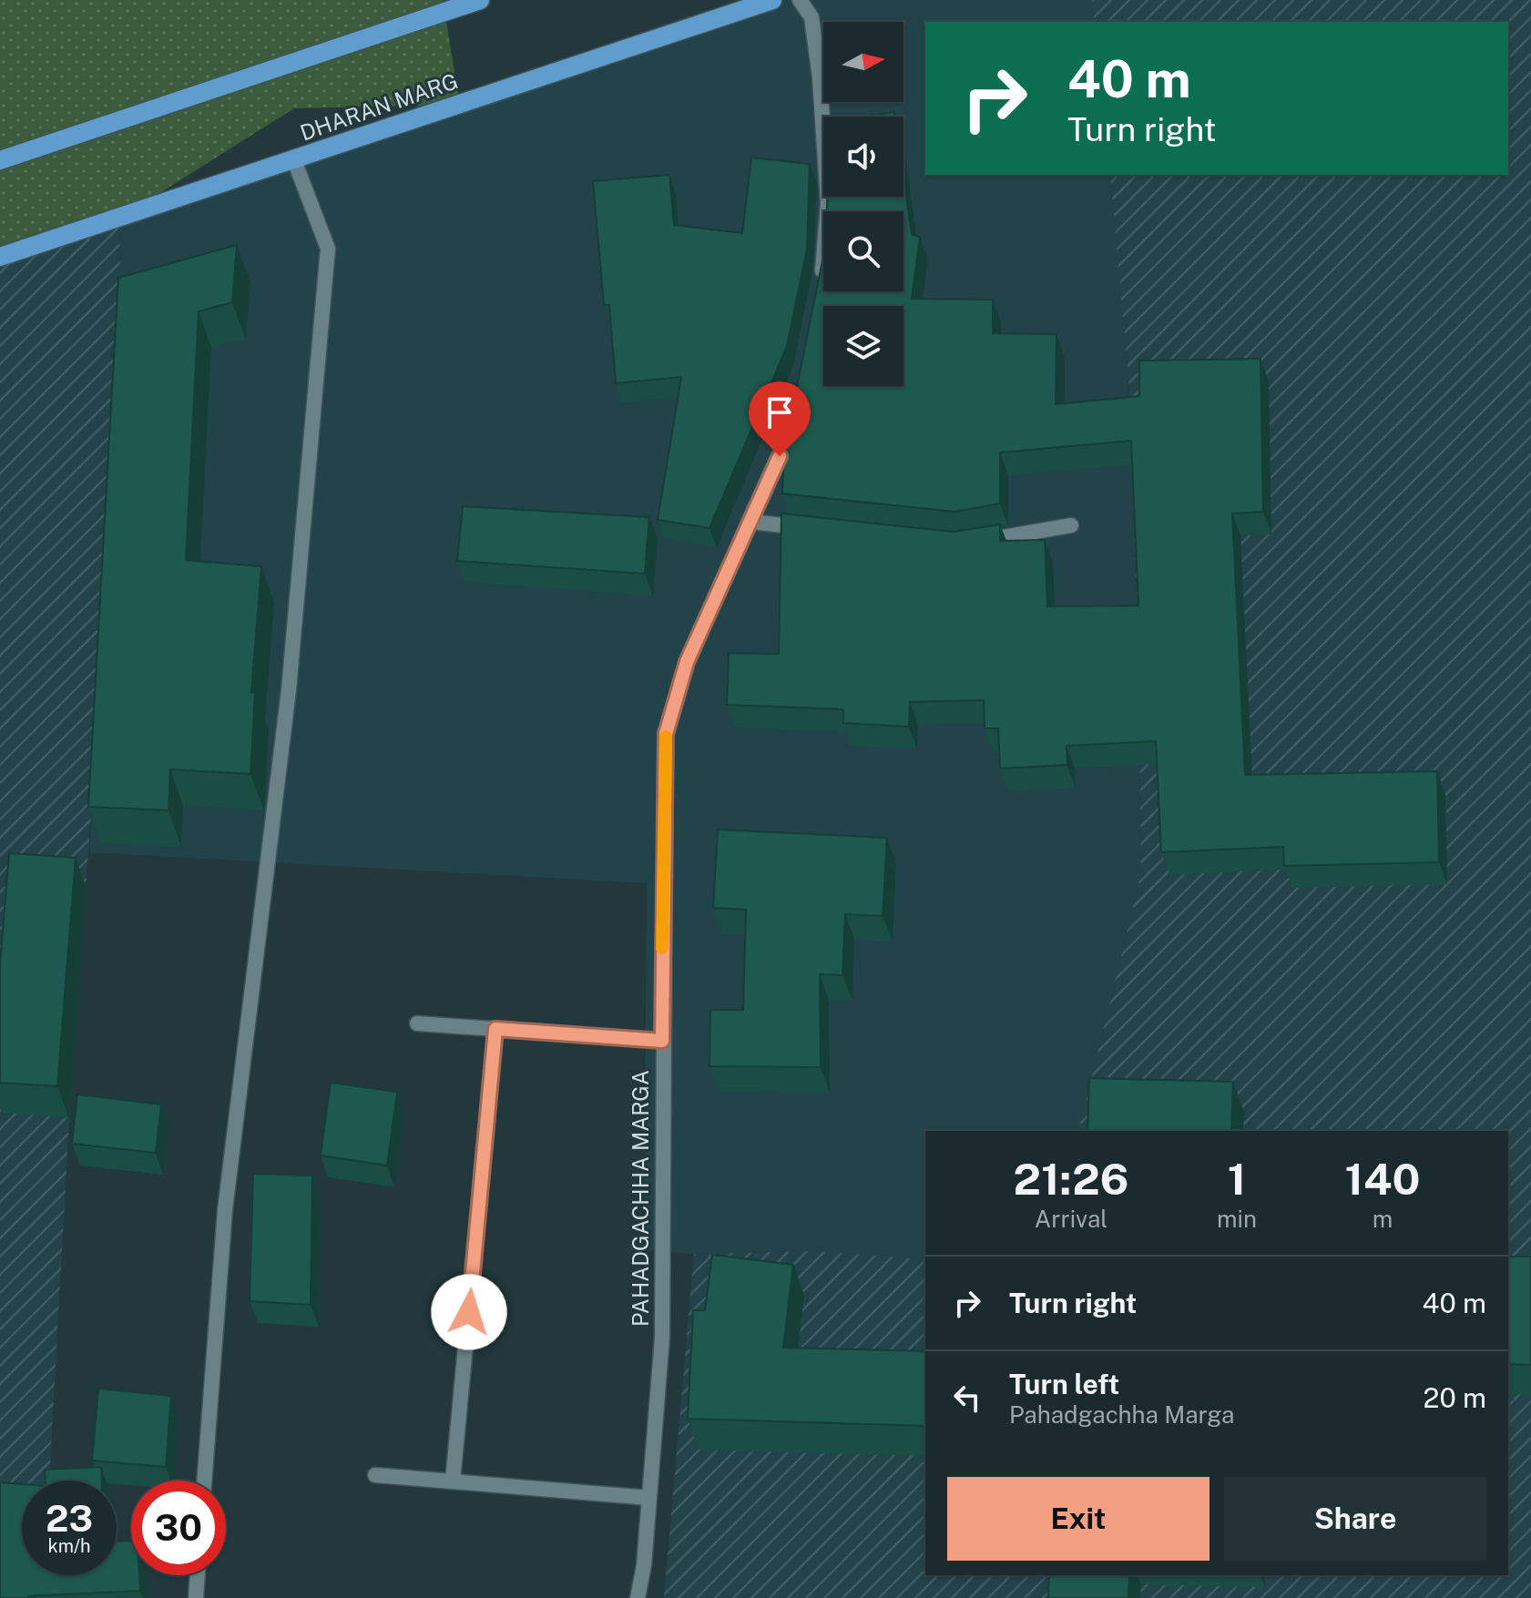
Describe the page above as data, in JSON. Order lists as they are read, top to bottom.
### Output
{
  "streets": {
    "main road": ["DHARAN MARG"],
    "street": ["PAHADGACHHA MARGA"]
  },
  "north": "right",
  "page": {
    "turn": ["40 m", "Turn right"],
    "eta": [
      "21:26",
      "Arrival",
      "1",
      "min",
      "140",
      "m"
    ],
    "list": [
      {
        "name": "Turn right",
        "value": "40 m"
      },
      {
        "name": "Turn left",
        "note": "Pahadgachha Marga",
        "value": "20 m"
      }
    ],
    "buttons": ["Exit", "Share"],
    "speed": "23 km/h",
    "limit": "30"
  }
}
